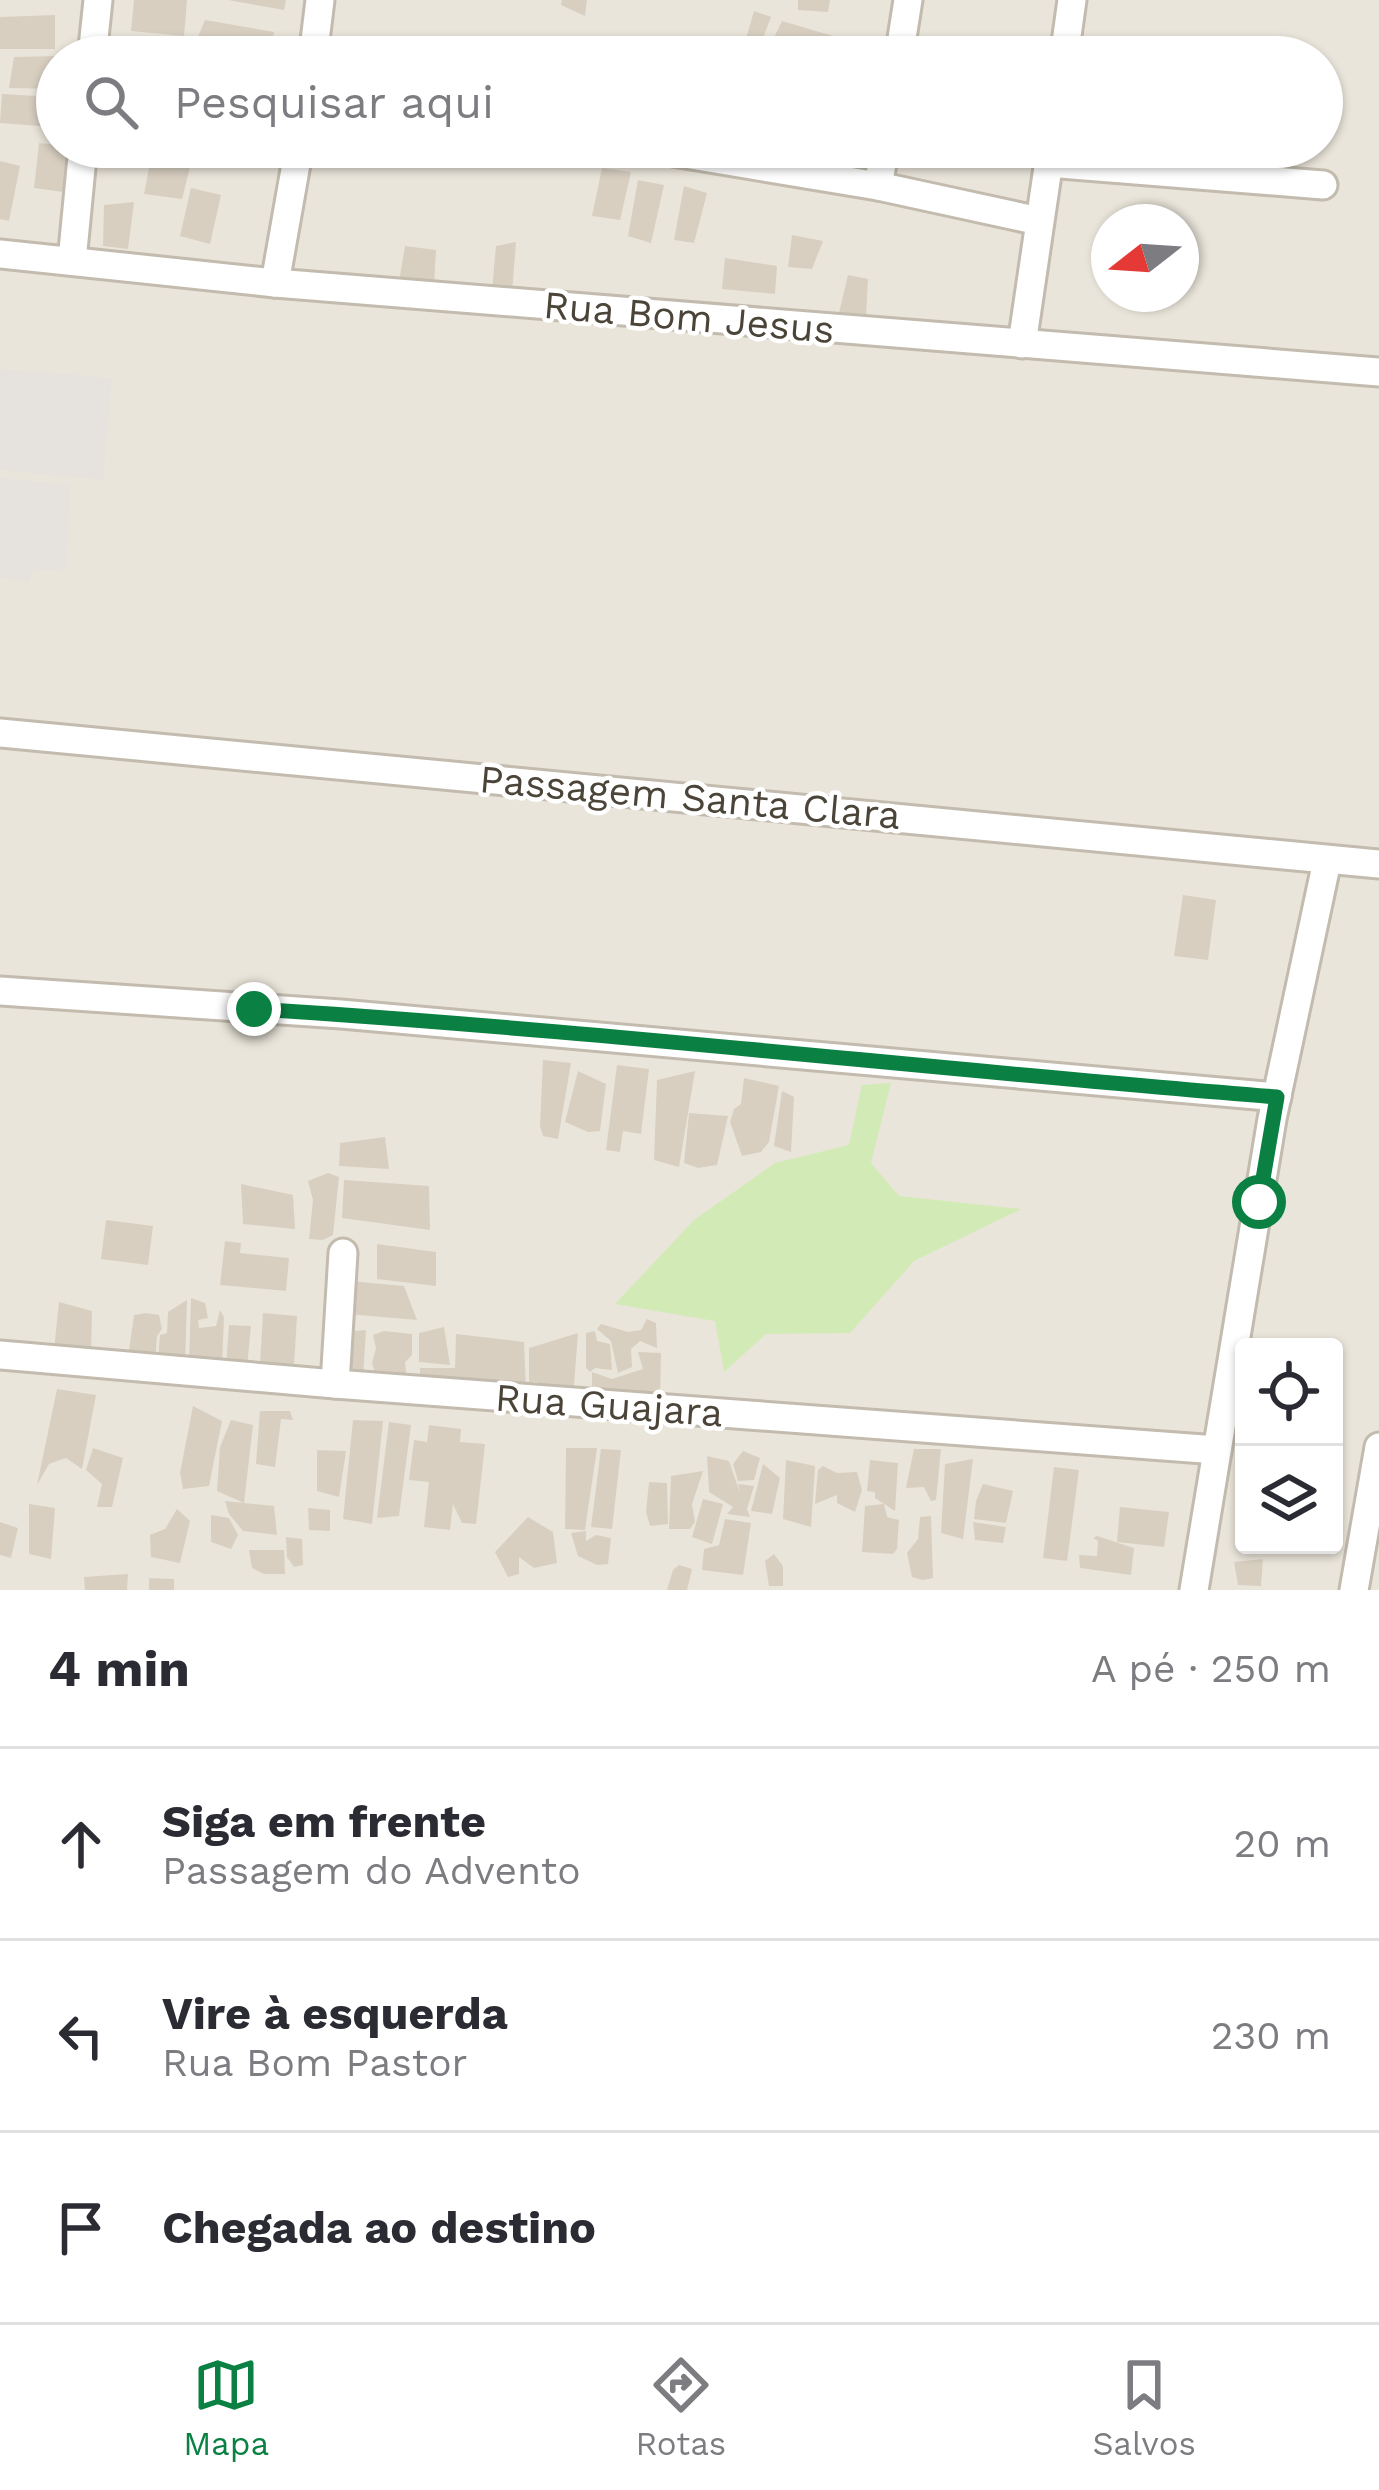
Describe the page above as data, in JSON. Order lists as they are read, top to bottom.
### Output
{
  "streets": {
    "street": ["Rua Bom Jesus", "Passagem Santa Clara", "Rua Guajara"]
  },
  "north": "left",
  "page": {
    "search": "Pesquisar aqui",
    "heading": ["4 min", "A pé · 250 m"],
    "list": [
      ["Siga em frente", "Passagem do Advento", "20 m"],
      ["Vire à esquerda", "Rua Bom Pastor", "230 m"],
      "Chegada ao destino"
    ],
    "nav": ["Mapa", "Rotas", "Salvos"]
  }
}
